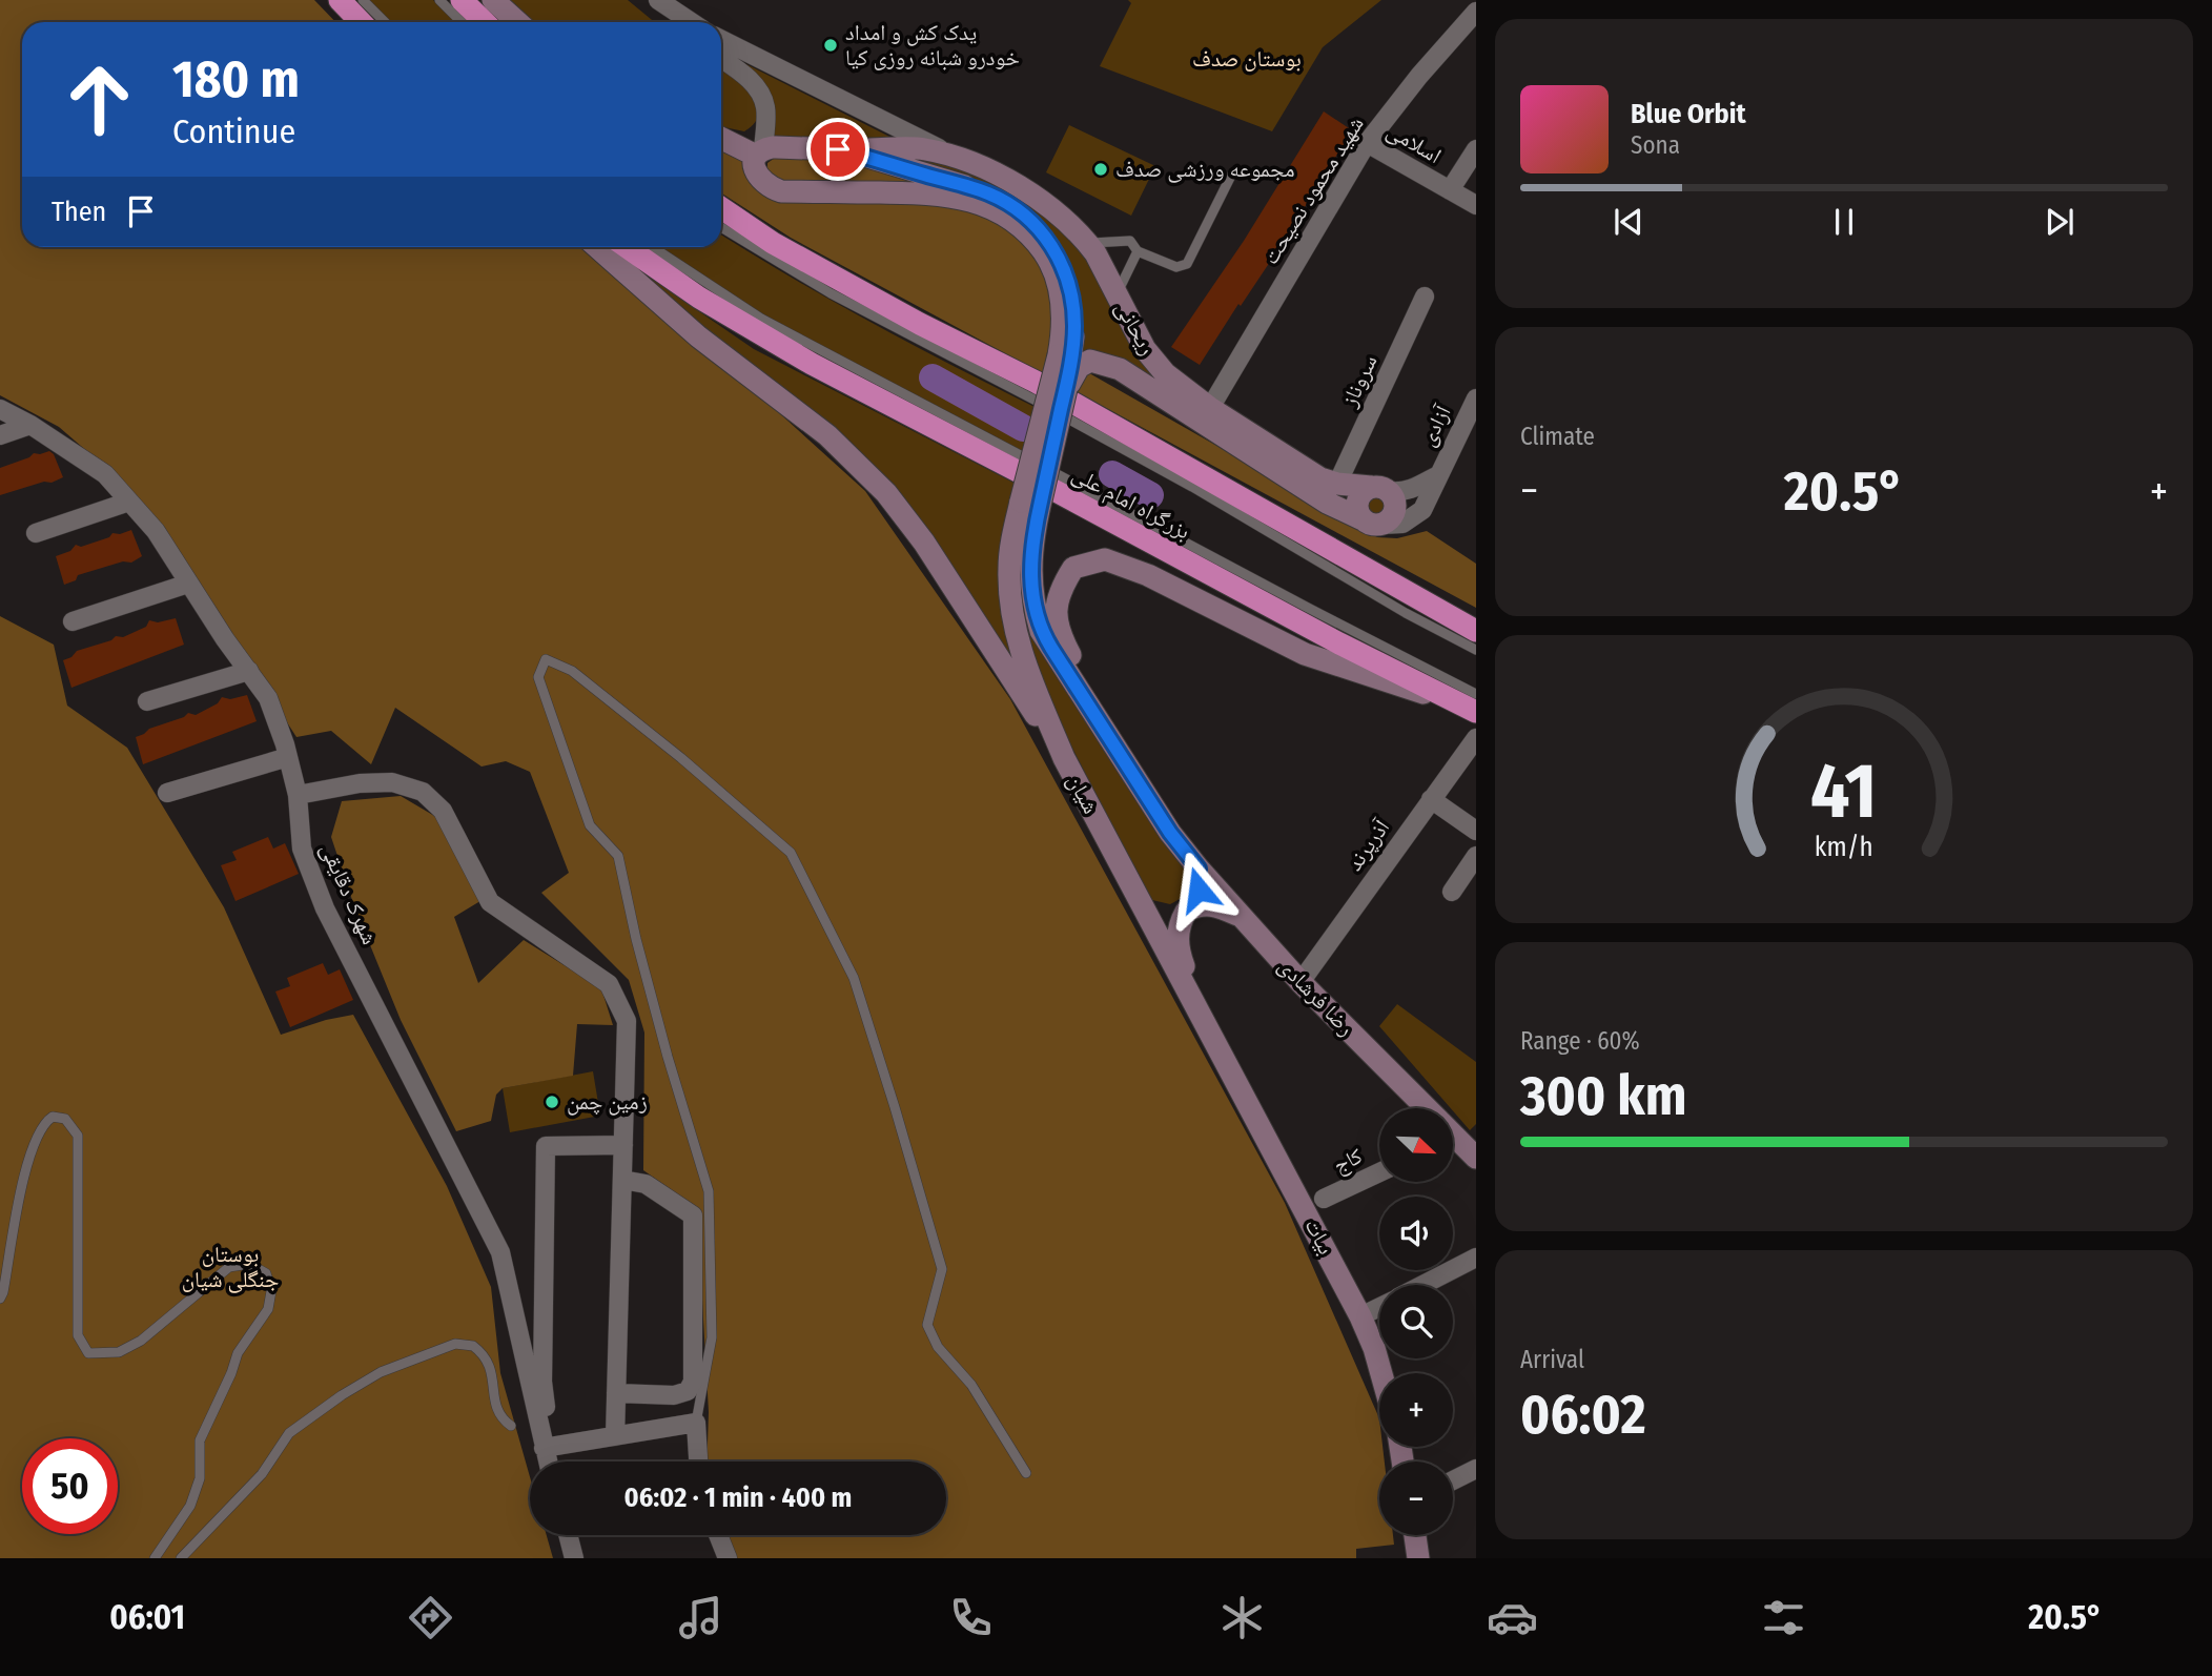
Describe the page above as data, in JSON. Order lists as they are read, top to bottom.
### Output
{
  "streets": {
    "highway": ["بزرگراه امام علی"],
    "main road": [
      "ریحانی",
      "شیان",
      "رضا فرشادی",
      "بیات"
    ],
    "street": [
      "اسلامی",
      "شهید محمود نصیحت",
      "سروناز",
      "آزادی",
      "آذرپرند",
      "شهرک دقایقی",
      "کاج"
    ]
  },
  "crossings": [
    ["اسلامی", "شهید محمود نصیحت"],
    ["شهید محمود نصیحت", "ریحانی"],
    ["ریحانی", "سروناز"],
    ["ریحانی", "آزادی"],
    ["شیان", "بیات"],
    ["آذرپرند", "رضا فرشادی"]
  ],
  "parks": ["بوستان صدف", "بوستان جنگلی شیان"],
  "places": ["یدک کش و امداد خودرو شبانه روزی کیا", "مجموعه ورزشی صدف", "زمین چمن"],
  "north": "bottom right",
  "page": {
    "turn": ["180 m", "Continue"],
    "song": ["Blue Orbit", "Sona"],
    "then": "Then",
    "tile": [
      "Climate",
      ["Range · 60%", "300 km"],
      ["Arrival", "06:02"]
    ],
    "heat": ["−", "20.5°", "+"],
    "map_buttons": ["+", "−"],
    "limit": "50",
    "trip": "06:02 · 1 min · 400 m",
    "tabs": ["06:01", "20.5°"],
    "gauge": ["41", "km/h"]
  }
}
